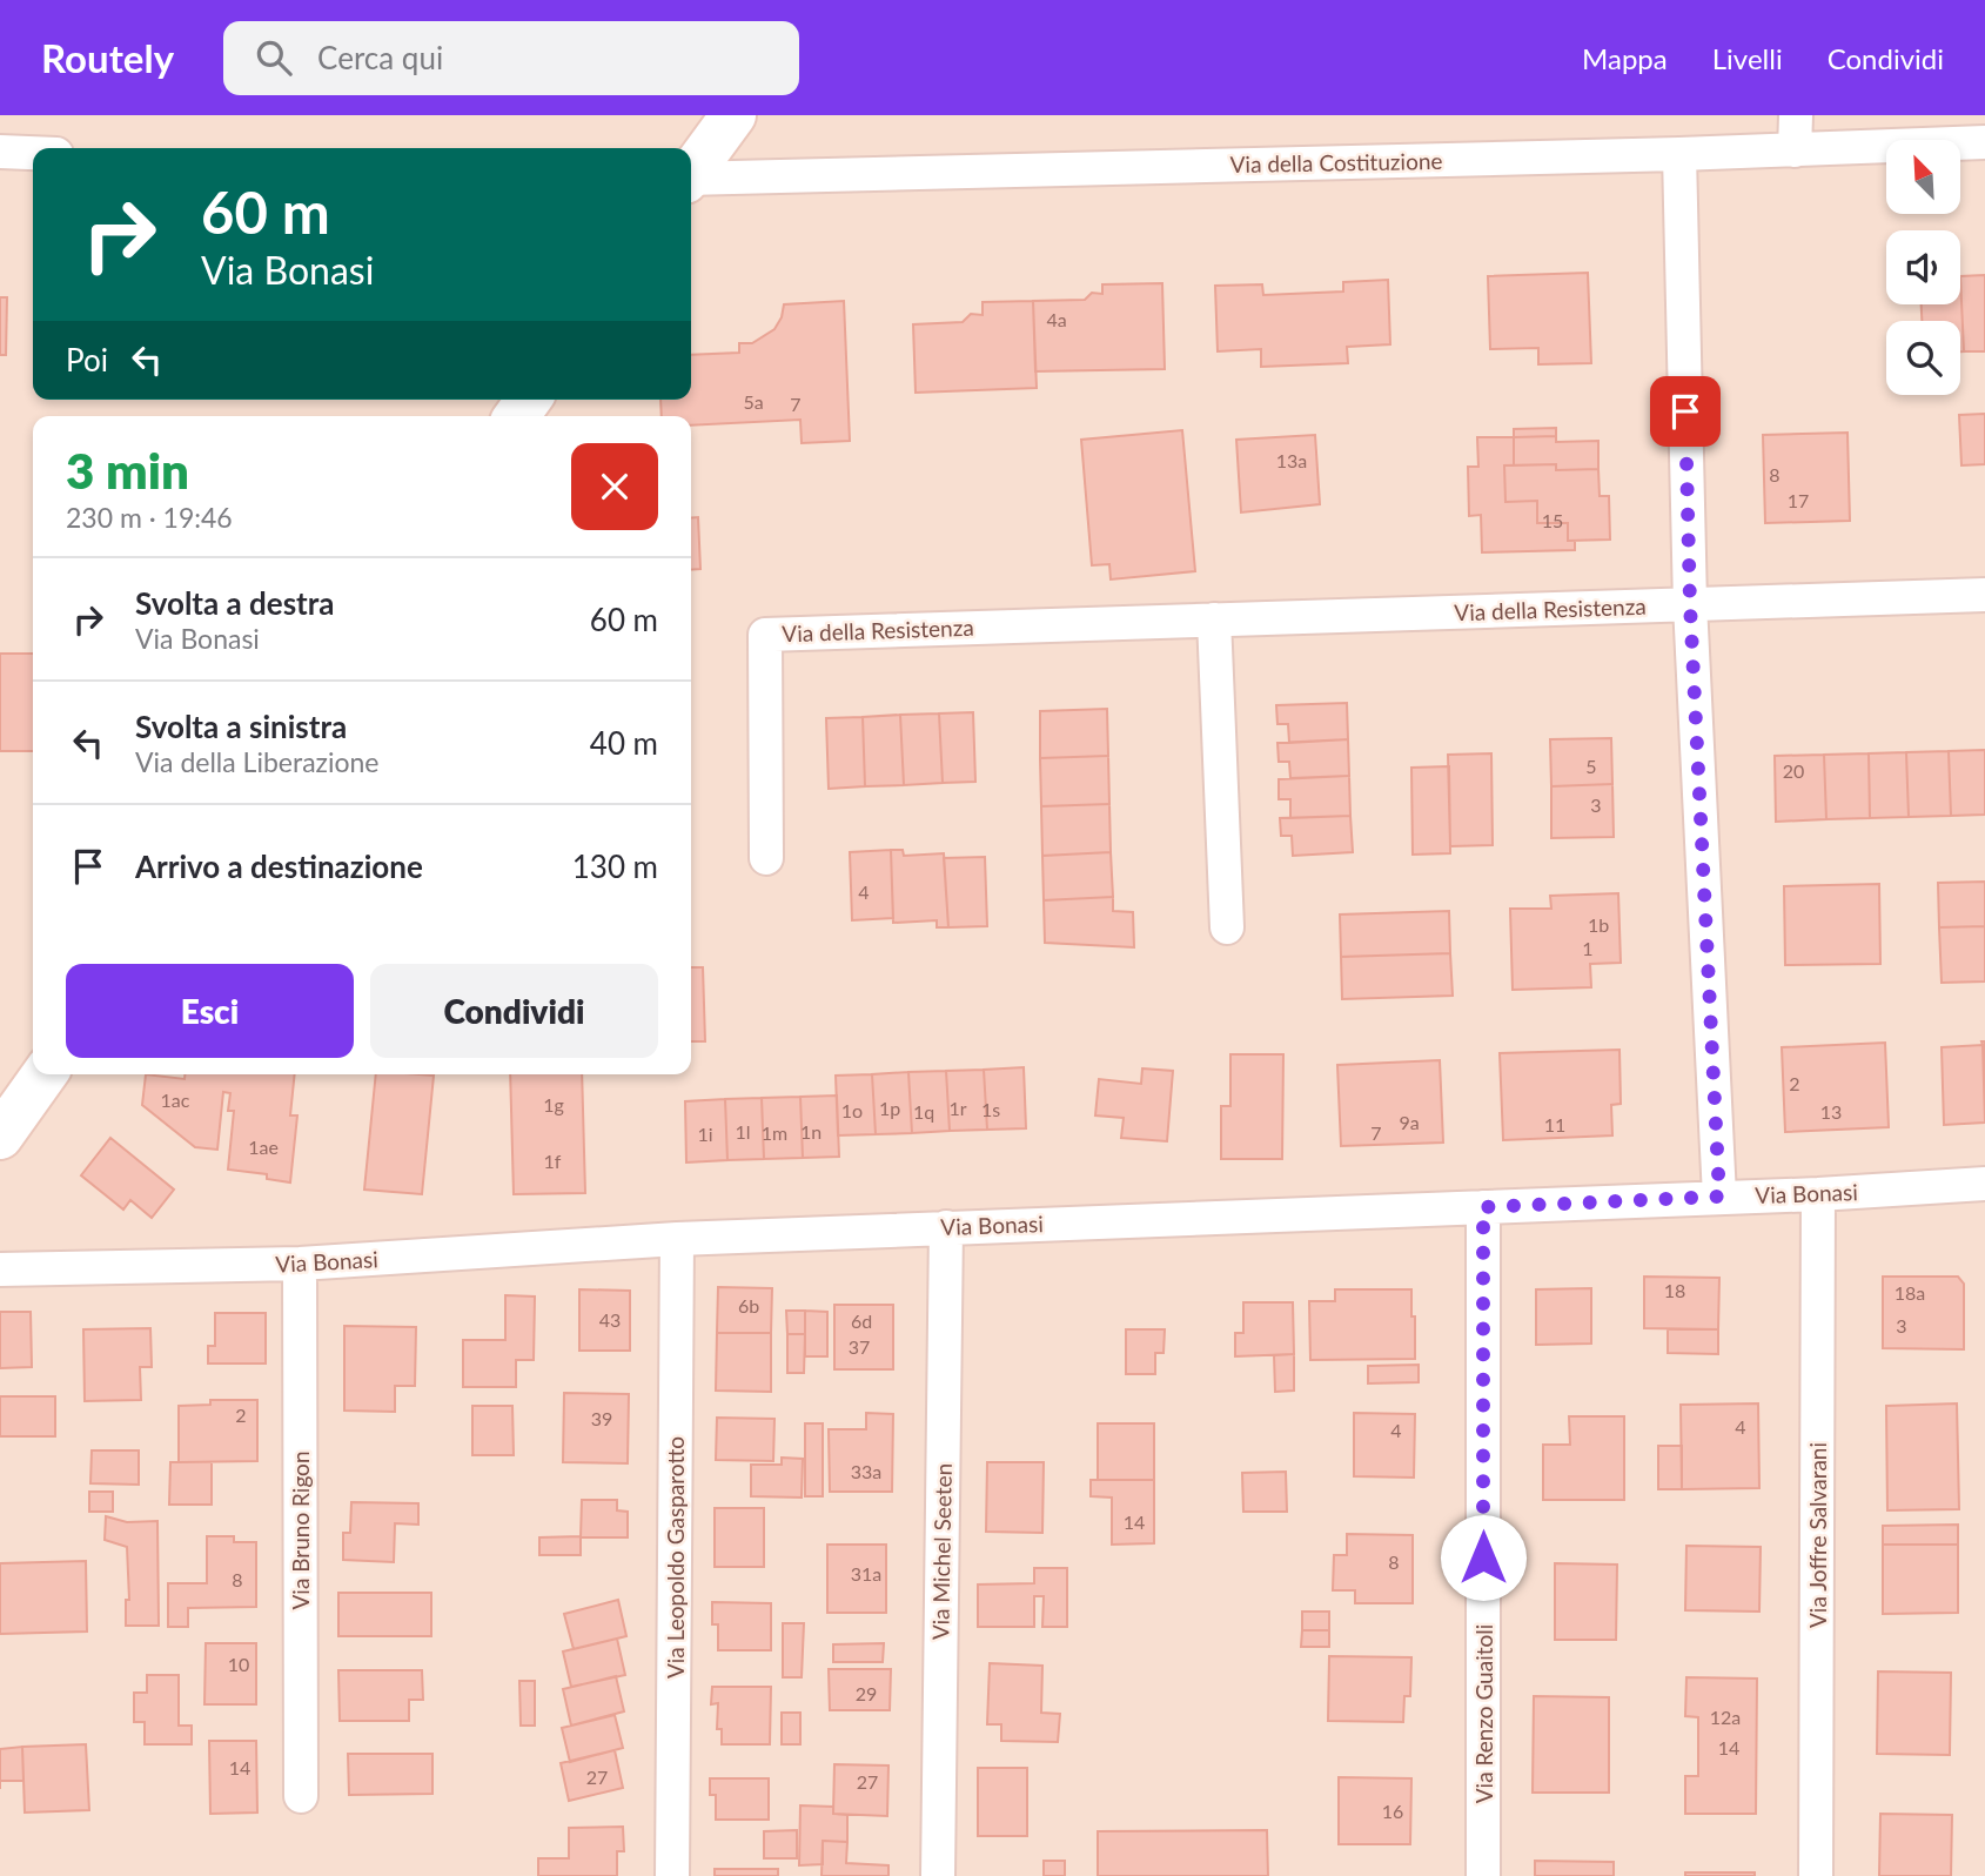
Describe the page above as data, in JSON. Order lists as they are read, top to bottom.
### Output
{
  "streets": {
    "street": [
      "Via della Costituzione",
      "Via della Resistenza",
      "Via Bonasi",
      "Via Bruno Rigon",
      "Via Joffre Salvarani",
      "Via Michel Seeten",
      "Via Leopoldo Gasparotto",
      "Via Renzo Guaitoli"
    ]
  },
  "crossings": [
    ["Via Bonasi", "Via Bruno Rigon"],
    ["Via Bonasi", "Via Joffre Salvarani"],
    ["Via Bonasi", "Via Michel Seeten"],
    ["Via Bonasi", "Via Leopoldo Gasparotto"],
    ["Via Bonasi", "Via Renzo Guaitoli"]
  ],
  "house_numbers": [
    "4a",
    "5a",
    "7",
    "13a",
    "8",
    "17",
    "15",
    "5",
    "20",
    "3",
    "4",
    "1b",
    "1",
    "2",
    "1ac",
    "1g",
    "1p",
    "1r",
    "1s",
    "1o",
    "1q",
    "13",
    "9a",
    "11",
    "1l",
    "1n",
    "1m",
    "7",
    "1i",
    "1ae",
    "1f",
    "18",
    "18a",
    "6b",
    "43",
    "6d",
    "3",
    "37",
    "2",
    "39",
    "4",
    "4",
    "33a",
    "14",
    "8",
    "31a",
    "8",
    "10",
    "29",
    "12a",
    "14",
    "14",
    "27",
    "27",
    "16"
  ],
  "north": "top left",
  "page": {
    "header": "Routely",
    "search": "Cerca qui",
    "nav": ["Mappa", "Livelli", "Condividi"],
    "turn": ["60 m", "Via Bonasi"],
    "then": "Poi",
    "heading": ["3 min", "230 m · 19:46"],
    "list": [
      {
        "name": "Svolta a destra",
        "note": "Via Bonasi",
        "value": "60 m"
      },
      {
        "name": "Svolta a sinistra",
        "note": "Via della Liberazione",
        "value": "40 m"
      },
      {
        "name": "Arrivo a destinazione",
        "value": "130 m"
      }
    ],
    "buttons": ["Esci", "Condividi"]
  }
}
